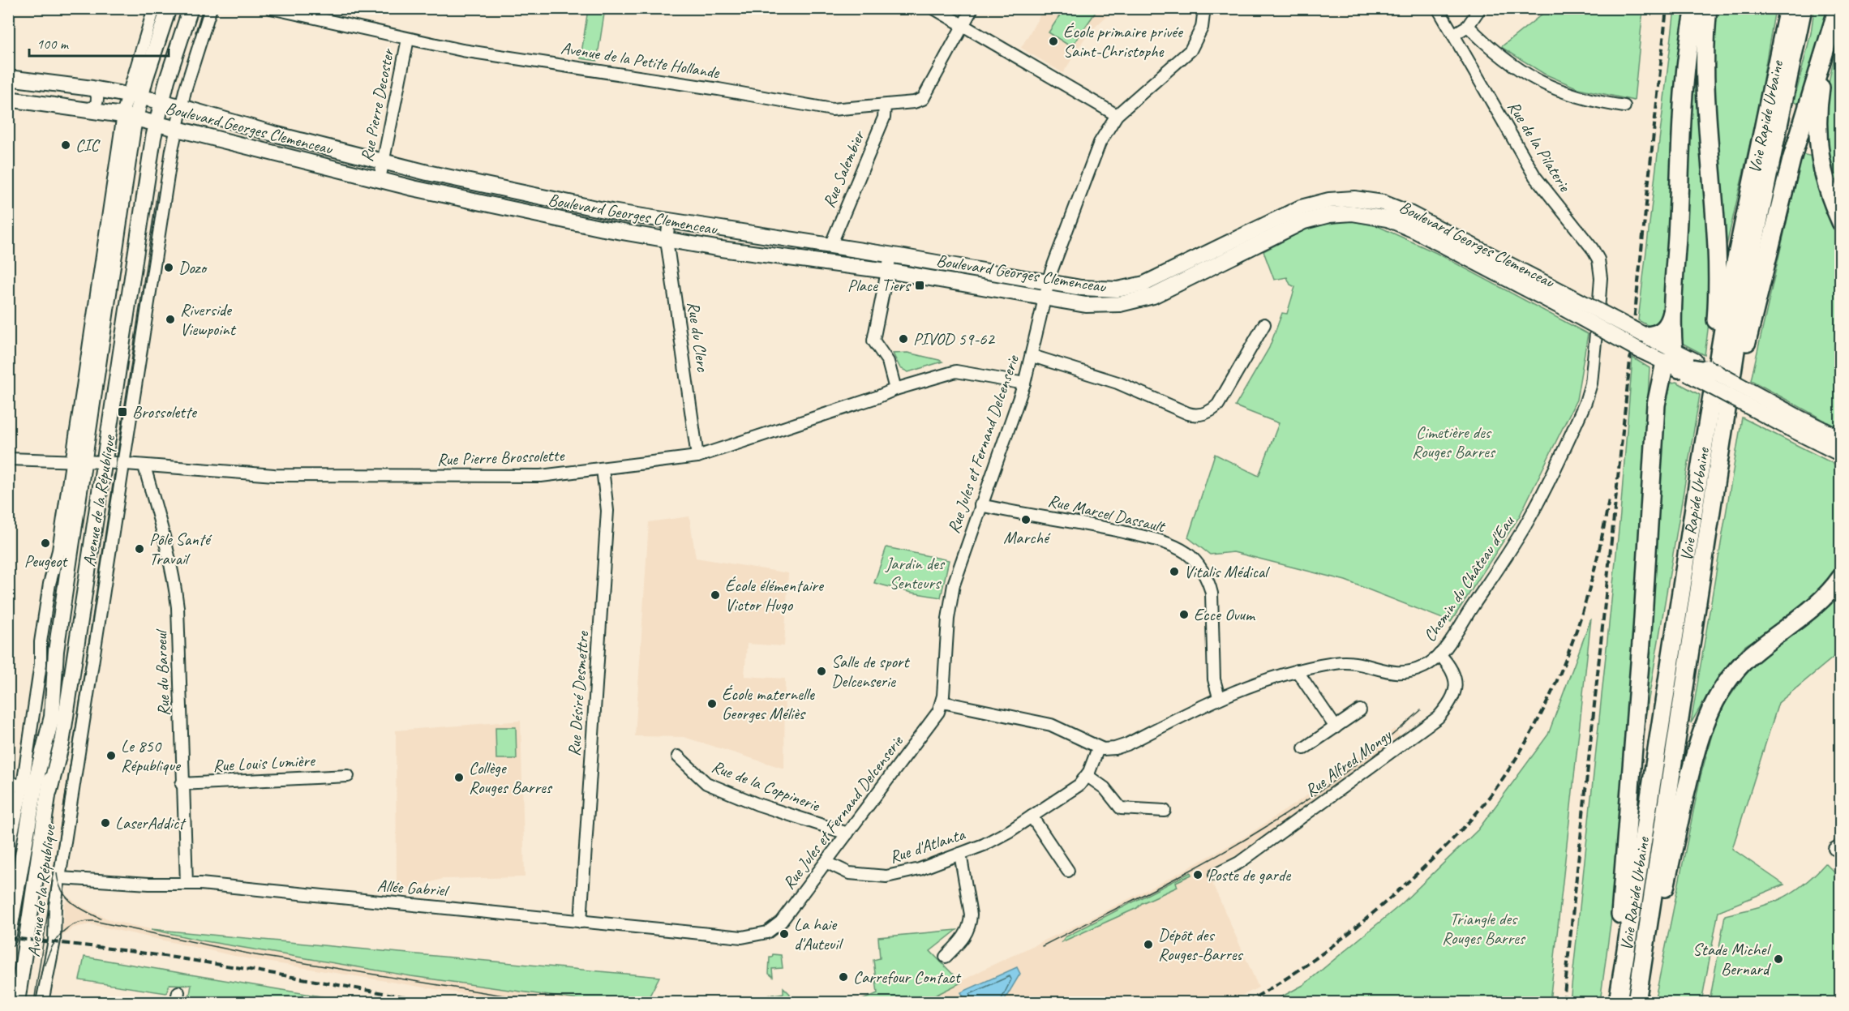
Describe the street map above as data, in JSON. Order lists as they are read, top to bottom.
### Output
{
  "streets": {
    "highway": ["Voie Rapide Urbaine"],
    "main road": ["Boulevard Georges Clemenceau", "Avenue de la République"],
    "street": [
      "Avenue de la Petite Hollande",
      "Rue Pierre Decoster",
      "Rue de la Pilaterie",
      "Rue Salembier",
      "Rue du Clerc",
      "Rue Jules et Fernand Delcenserie",
      "Rue Pierre Brossolette",
      "Rue Marcel Dassault",
      "Chemin du Château d'Eau",
      "Rue du Baroeul",
      "Rue Désiré Desmettre",
      "Rue Louis Lumière",
      "Rue Alfred Mongy",
      "Rue de la Coppinerie",
      "Rue d'Atlanta",
      "Allée Gabriel"
    ]
  },
  "crossings": [
    ["Avenue de la Petite Hollande", "Rue Pierre Decoster"],
    ["Avenue de la Petite Hollande", "Rue Salembier"],
    ["Rue Pierre Decoster", "Boulevard Georges Clemenceau"],
    ["Boulevard Georges Clemenceau", "Rue Salembier"],
    ["Boulevard Georges Clemenceau", "Rue du Clerc"],
    ["Boulevard Georges Clemenceau", "Rue Jules et Fernand Delcenserie"],
    ["Boulevard Georges Clemenceau", "Avenue de la République"],
    ["Rue de la Pilaterie", "Chemin du Château d'Eau"],
    ["Rue du Clerc", "Rue Pierre Brossolette"],
    ["Rue Jules et Fernand Delcenserie", "Rue Pierre Brossolette"],
    ["Rue Jules et Fernand Delcenserie", "Rue Marcel Dassault"],
    ["Rue Jules et Fernand Delcenserie", "Rue de la Coppinerie"],
    ["Rue Jules et Fernand Delcenserie", "Rue d'Atlanta"],
    ["Rue Jules et Fernand Delcenserie", "Allée Gabriel"],
    ["Rue Pierre Brossolette", "Avenue de la République"],
    ["Rue Pierre Brossolette", "Rue du Baroeul"],
    ["Rue Pierre Brossolette", "Rue Désiré Desmettre"],
    ["Avenue de la République", "Allée Gabriel"],
    ["Rue Marcel Dassault", "Chemin du Château d'Eau"],
    ["Chemin du Château d'Eau", "Rue Alfred Mongy"],
    ["Chemin du Château d'Eau", "Rue d'Atlanta"],
    ["Rue du Baroeul", "Rue Louis Lumière"],
    ["Rue du Baroeul", "Allée Gabriel"],
    ["Rue Désiré Desmettre", "Allée Gabriel"]
  ],
  "parks": ["Cimetière des Rouges Barres", "Jardin des Senteurs", "Triangle des Rouges Barres"],
  "places": {
    "other": [
      "École primaire privée Saint-Christophe",
      "CIC",
      "Dozo",
      "Riverside Viewpoint",
      "PIVOD 59-62",
      "Marché",
      "Peugeot",
      "Pôle Santé Travail",
      "Vitalis Médical",
      "École élémentaire Victor Hugo",
      "Ecce Ovum",
      "Salle de sport Delcenserie",
      "École maternelle Georges Méliès",
      "Le 850 République",
      "Collège Rouges Barres",
      "LaserAddict",
      "Poste de garde",
      "La haie d'Auteuil",
      "Dépôt des Rouges-Barres",
      "Stade Michel Bernard",
      "Carrefour Contact"
    ],
    "transit": ["Place Tiers", "Brossolette"]
  },
  "scale_bar": "100 m"
}
